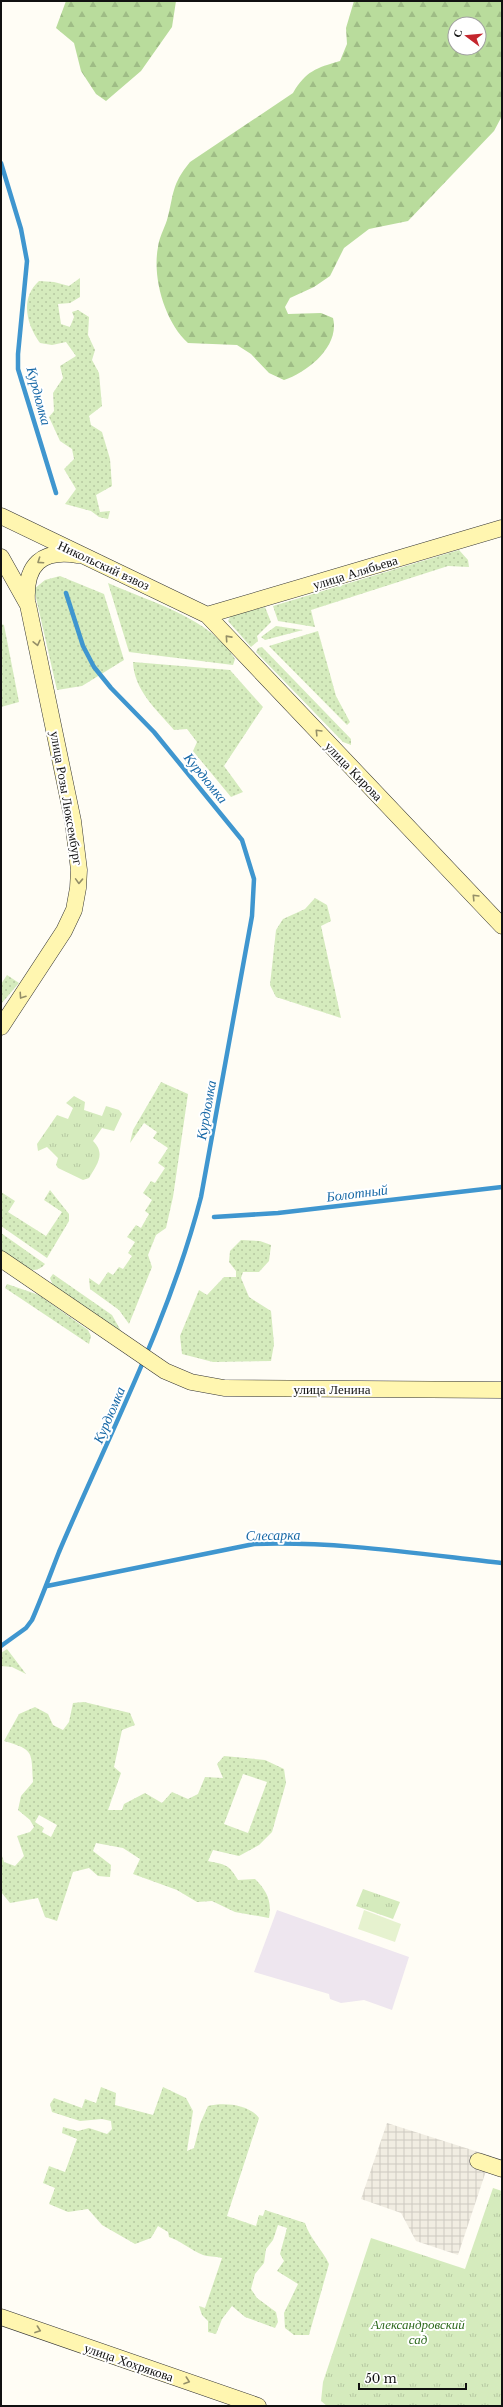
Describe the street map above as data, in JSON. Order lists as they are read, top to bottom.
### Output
{
  "streets": {
    "main road": [
      "Никольский взвоз",
      "улица Алябьева",
      "улица Кирова",
      "улица Розы Люксембург",
      "улица Ленина",
      "улица Хохрякова"
    ]
  },
  "crossings": [
    ["Никольский взвоз", "улица Алябьева"],
    ["Никольский взвоз", "улица Кирова"],
    ["улица Алябьева", "улица Кирова"]
  ],
  "one_way": ["улица Кирова", "улица Розы Люксембург", "улица Хохрякова"],
  "water": ["Курдюмка", "Болотный", "Слесарка"],
  "parks": ["Александровский сад"],
  "scale_bar": "50 m",
  "north": "left"
}
